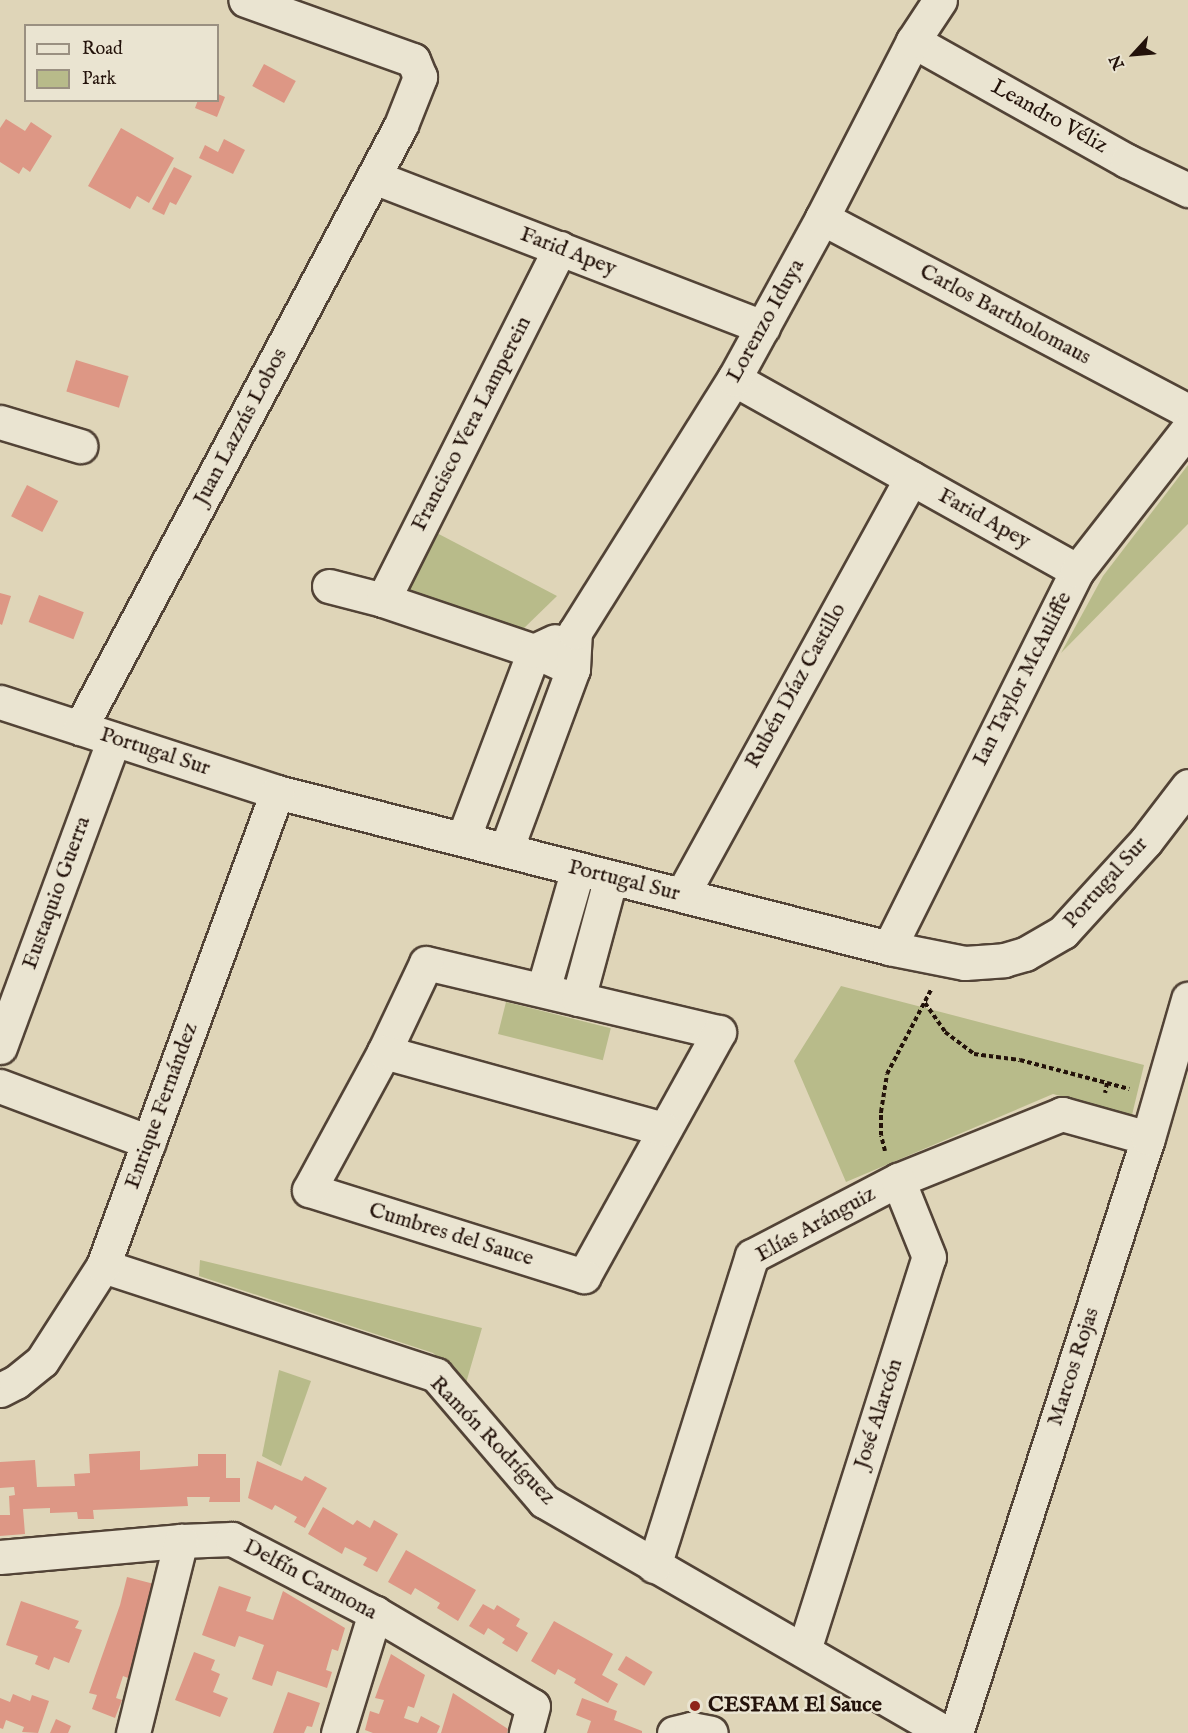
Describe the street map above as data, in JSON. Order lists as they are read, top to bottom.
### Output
{
  "streets": {
    "street": [
      "Leandro Véliz",
      "Farid Apey",
      "Carlos Bartholomaus",
      "Lorenzo Iduya",
      "Francisco Vera Lamperein",
      "Juan Lazzús Lobos",
      "Ian Taylor McAuliffe",
      "Rubén Díaz Castillo",
      "Portugal Sur",
      "Eustaquio Guerra",
      "Enrique Fernández",
      "Elías Aránguiz",
      "Cumbres del Sauce",
      "Marcos Rojas",
      "José Alarcón",
      "Ramón Rodríguez",
      "Delfín Carmona"
    ]
  },
  "crossings": [
    ["Leandro Véliz", "Lorenzo Iduya"],
    ["Farid Apey", "Lorenzo Iduya"],
    ["Farid Apey", "Francisco Vera Lamperein"],
    ["Farid Apey", "Juan Lazzús Lobos"],
    ["Farid Apey", "Ian Taylor McAuliffe"],
    ["Farid Apey", "Rubén Díaz Castillo"],
    ["Carlos Bartholomaus", "Lorenzo Iduya"],
    ["Lorenzo Iduya", "Portugal Sur"],
    ["Juan Lazzús Lobos", "Portugal Sur"],
    ["Ian Taylor McAuliffe", "Portugal Sur"],
    ["Rubén Díaz Castillo", "Portugal Sur"],
    ["Portugal Sur", "Eustaquio Guerra"],
    ["Portugal Sur", "Enrique Fernández"],
    ["Enrique Fernández", "Ramón Rodríguez"],
    ["Elías Aránguiz", "Marcos Rojas"],
    ["Elías Aránguiz", "José Alarcón"],
    ["Elías Aránguiz", "Ramón Rodríguez"],
    ["José Alarcón", "Ramón Rodríguez"]
  ],
  "places": ["CESFAM El Sauce"],
  "legend": ["Road", "Park"],
  "north": "bottom left"
}
